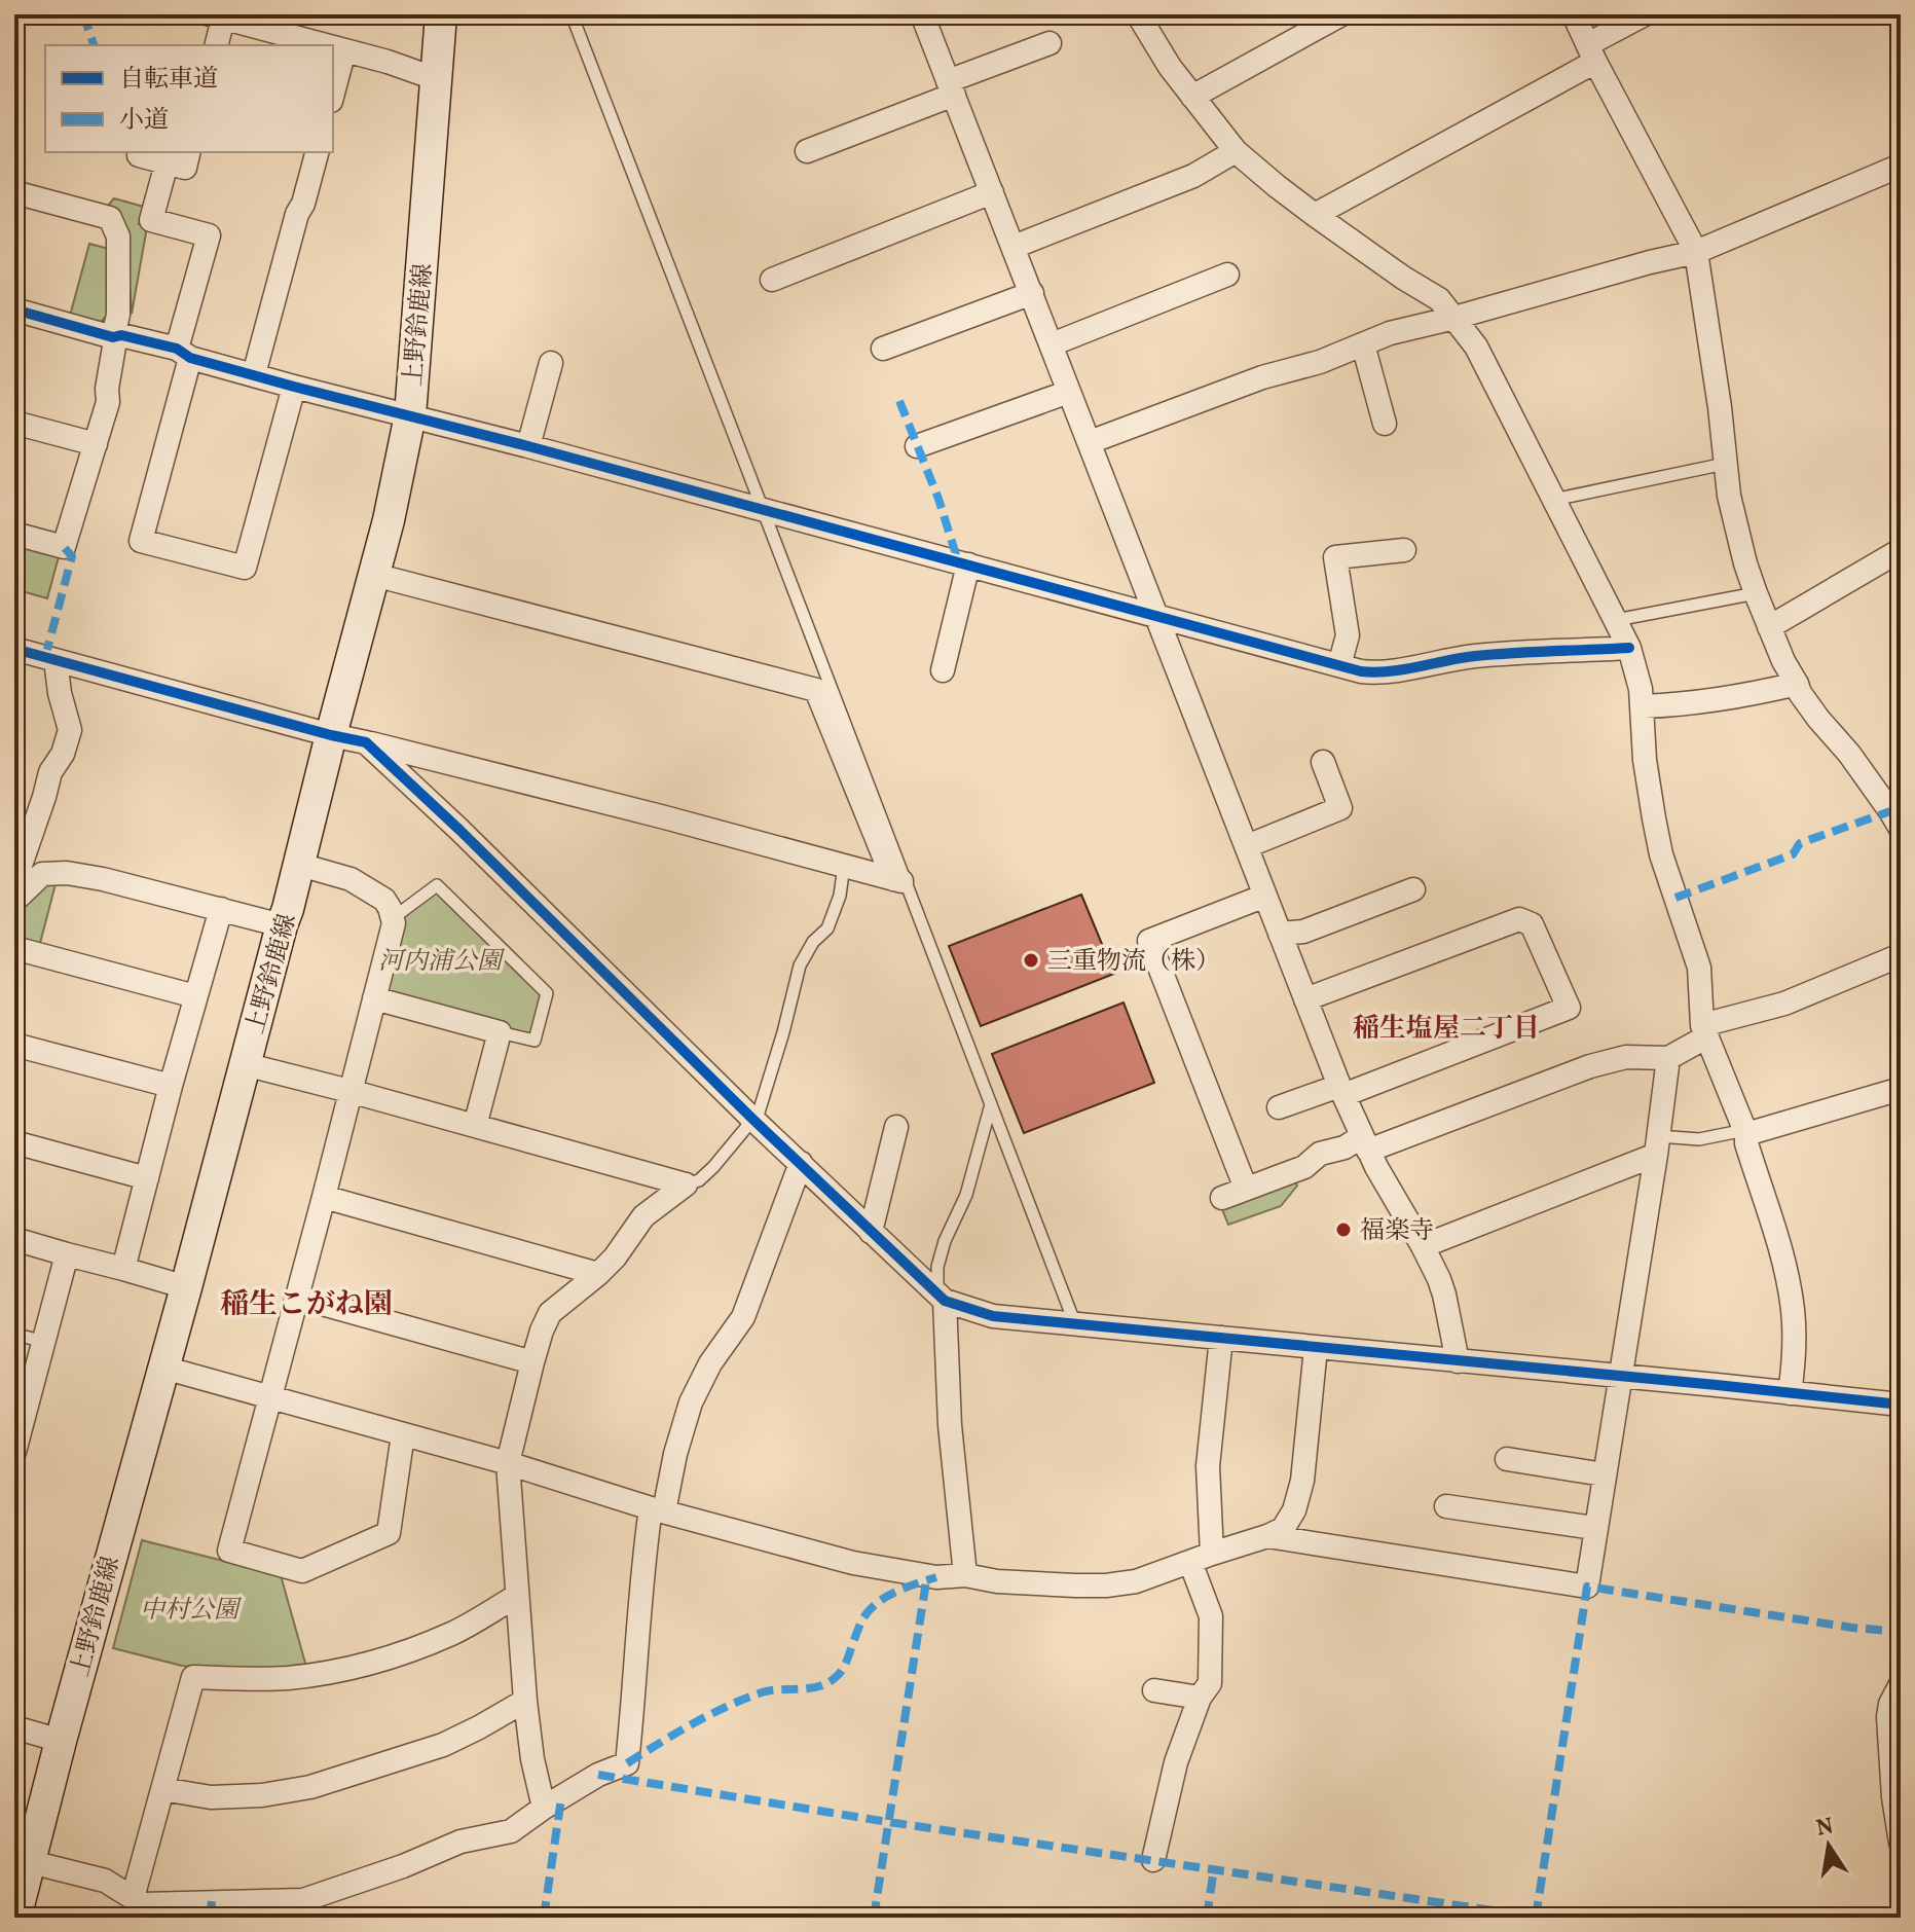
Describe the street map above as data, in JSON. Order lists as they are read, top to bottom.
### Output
{
  "streets": {
    "main road": ["上野鈴鹿線"]
  },
  "districts": ["稲生塩屋二丁目", "稲生こがね園"],
  "parks": ["河内浦公園", "中村公園"],
  "places": ["三重物流（株）", "福楽寺"],
  "legend": ["自転車道", "小道"],
  "north": "top"
}
